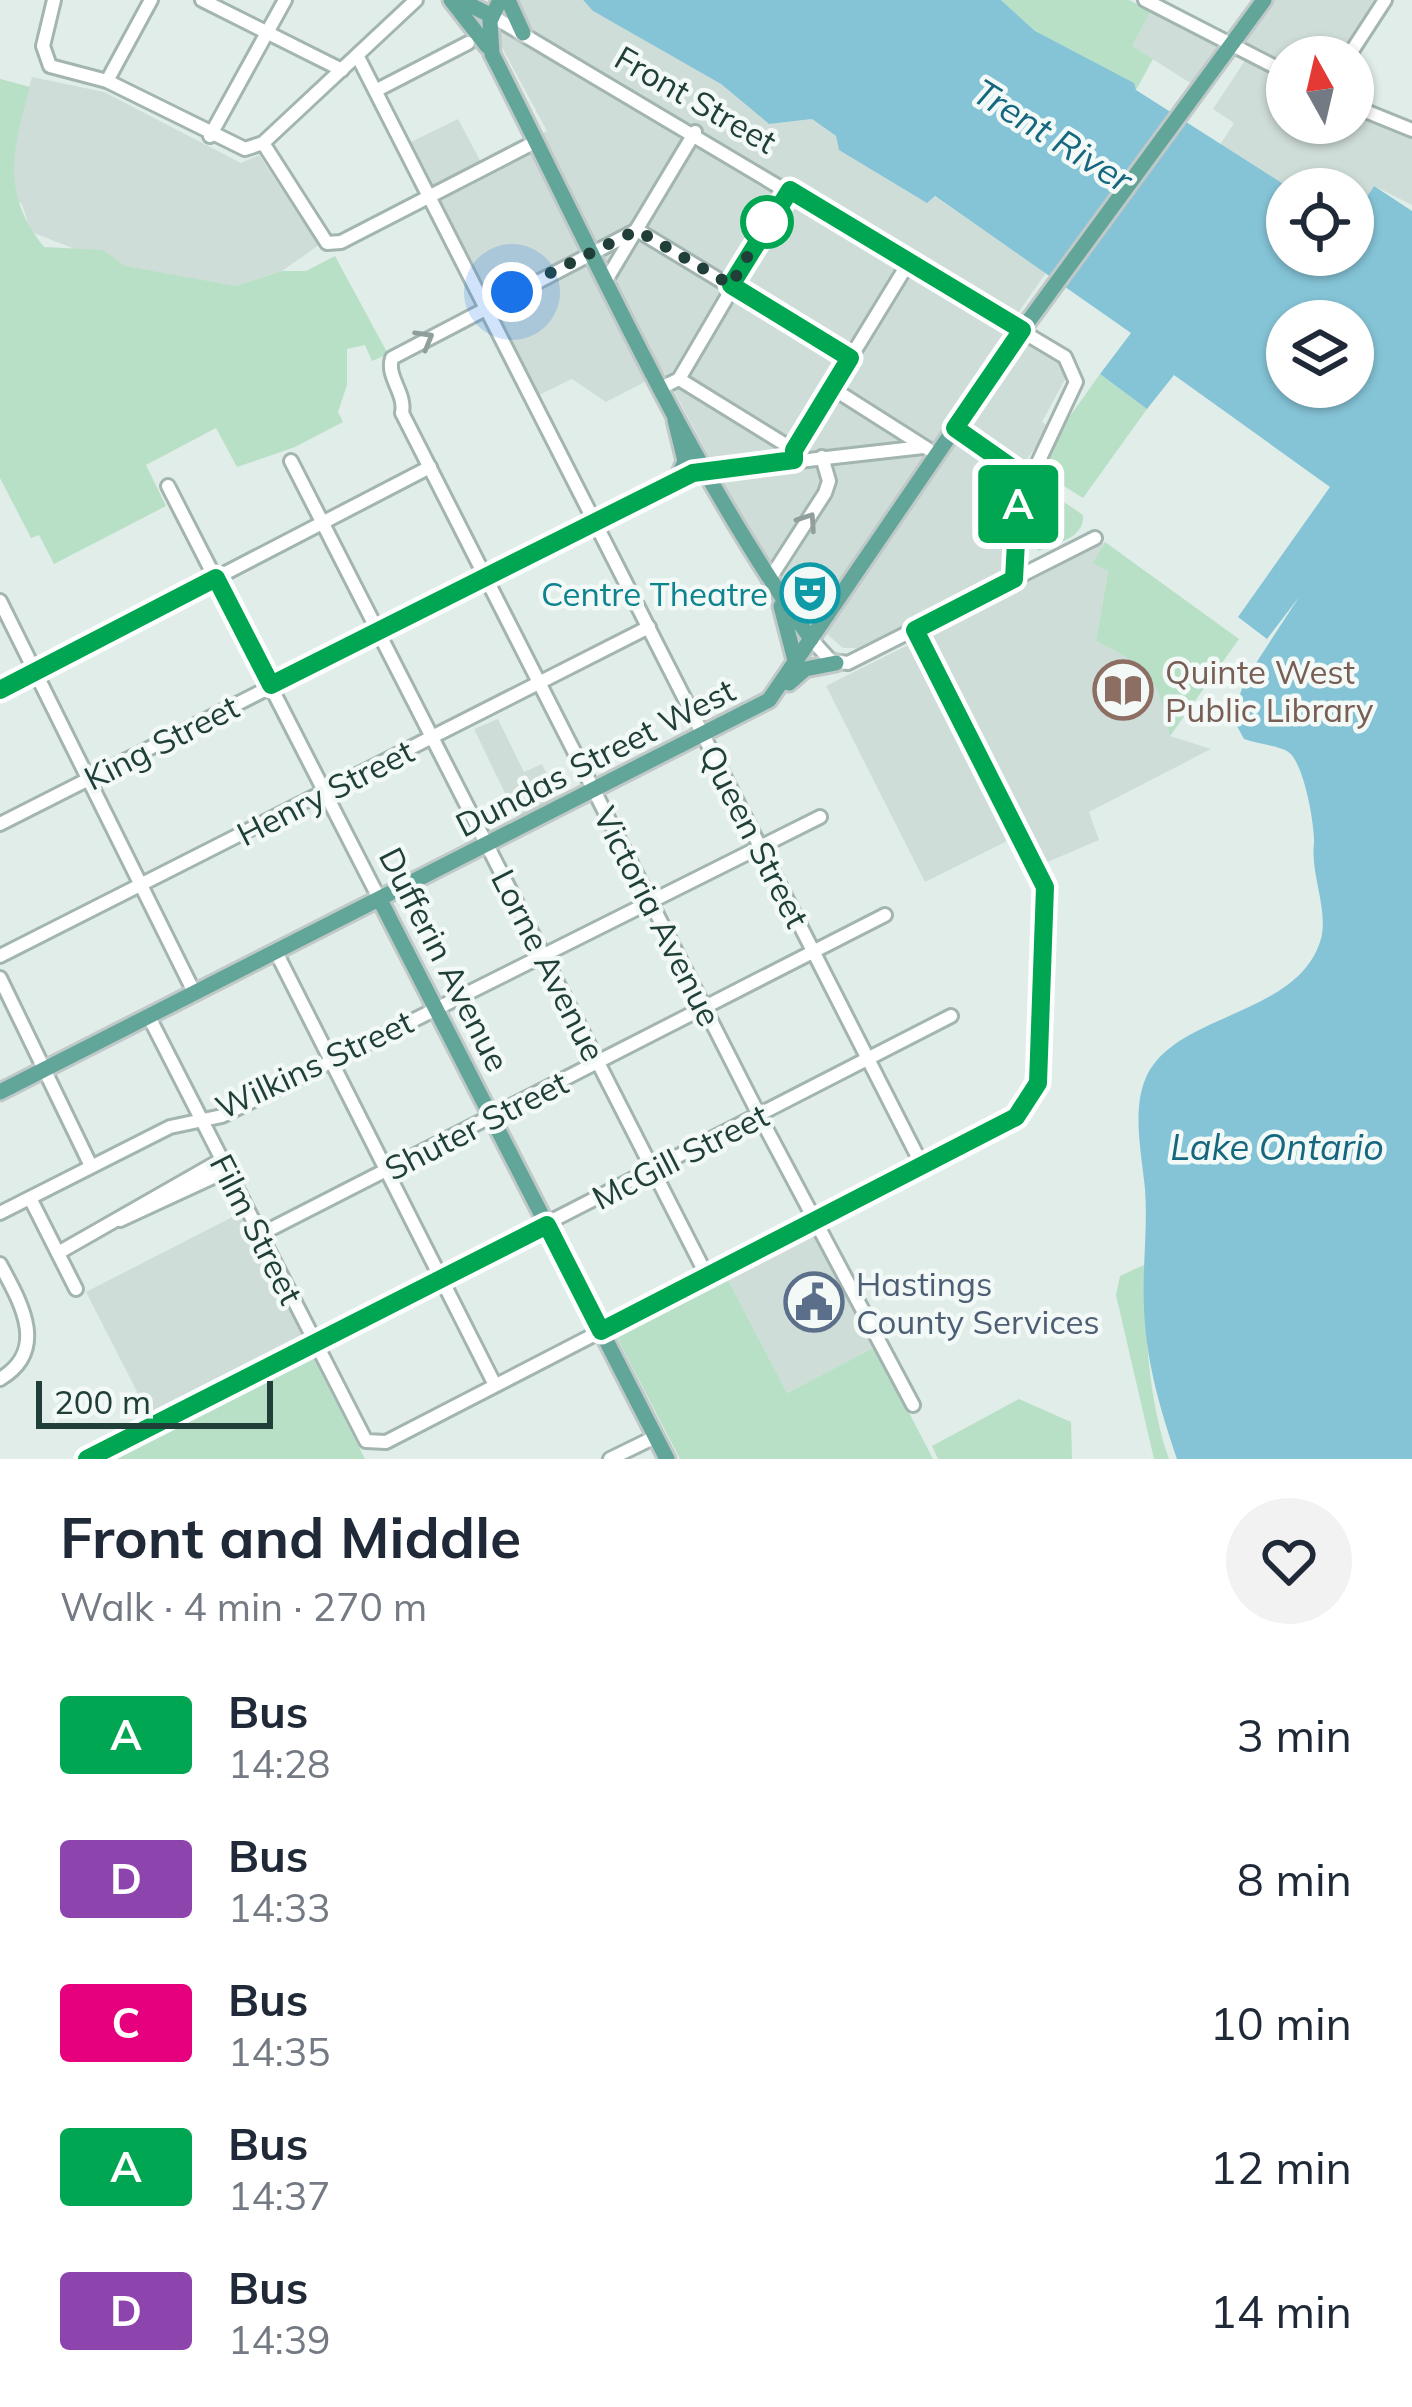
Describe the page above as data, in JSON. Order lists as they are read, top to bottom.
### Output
{
  "streets": {
    "main road": ["Dundas Street West", "Dufferin Avenue"],
    "street": [
      "Front Street",
      "King Street",
      "Henry Street",
      "Queen Street",
      "Victoria Avenue",
      "Lorne Avenue",
      "Wilkins Street",
      "Shuter Street",
      "McGill Street",
      "Film Street"
    ]
  },
  "crossings": [
    ["Front Street", "Dundas Street West"],
    ["King Street", "Dundas Street West"],
    ["King Street", "Queen Street"],
    ["King Street", "Victoria Avenue"],
    ["King Street", "Dufferin Avenue"],
    ["King Street", "Lorne Avenue"],
    ["Dundas Street West", "Queen Street"],
    ["Dundas Street West", "Victoria Avenue"],
    ["Dundas Street West", "Dufferin Avenue"],
    ["Dundas Street West", "Lorne Avenue"],
    ["Dundas Street West", "Film Street"],
    ["Henry Street", "Queen Street"],
    ["Henry Street", "Victoria Avenue"],
    ["Henry Street", "Dufferin Avenue"],
    ["Henry Street", "Lorne Avenue"],
    ["Queen Street", "Victoria Avenue"],
    ["Queen Street", "Wilkins Street"],
    ["Queen Street", "Shuter Street"],
    ["Queen Street", "McGill Street"],
    ["Victoria Avenue", "Wilkins Street"],
    ["Victoria Avenue", "Shuter Street"],
    ["Victoria Avenue", "McGill Street"],
    ["Dufferin Avenue", "Wilkins Street"],
    ["Dufferin Avenue", "Shuter Street"],
    ["Dufferin Avenue", "McGill Street"],
    ["Lorne Avenue", "Wilkins Street"],
    ["Lorne Avenue", "Shuter Street"],
    ["Lorne Avenue", "McGill Street"],
    ["Wilkins Street", "Film Street"],
    ["Shuter Street", "Film Street"],
    ["McGill Street", "Film Street"]
  ],
  "water": ["Trent River", "Lake Ontario"],
  "places": {
    "theatre": ["Centre Theatre"],
    "library": ["Quinte West Public Library"],
    "public building": ["Hastings County Services"]
  },
  "lines": ["bus line A"],
  "scale_bar": "200 m",
  "north": "top",
  "page": {
    "on_map": "A",
    "scale": "200 m",
    "heading": ["Front and Middle", "Walk · 4 min · 270 m"],
    "list": [
      {
        "mark": "A",
        "name": "Bus",
        "note": "14:28",
        "value": "3 min"
      },
      {
        "mark": "D",
        "name": "Bus",
        "note": "14:33",
        "value": "8 min"
      },
      {
        "mark": "C",
        "name": "Bus",
        "note": "14:35",
        "value": "10 min"
      },
      {
        "mark": "A",
        "name": "Bus",
        "note": "14:37",
        "value": "12 min"
      },
      {
        "mark": "D",
        "name": "Bus",
        "note": "14:39",
        "value": "14 min"
      }
    ]
  }
}
